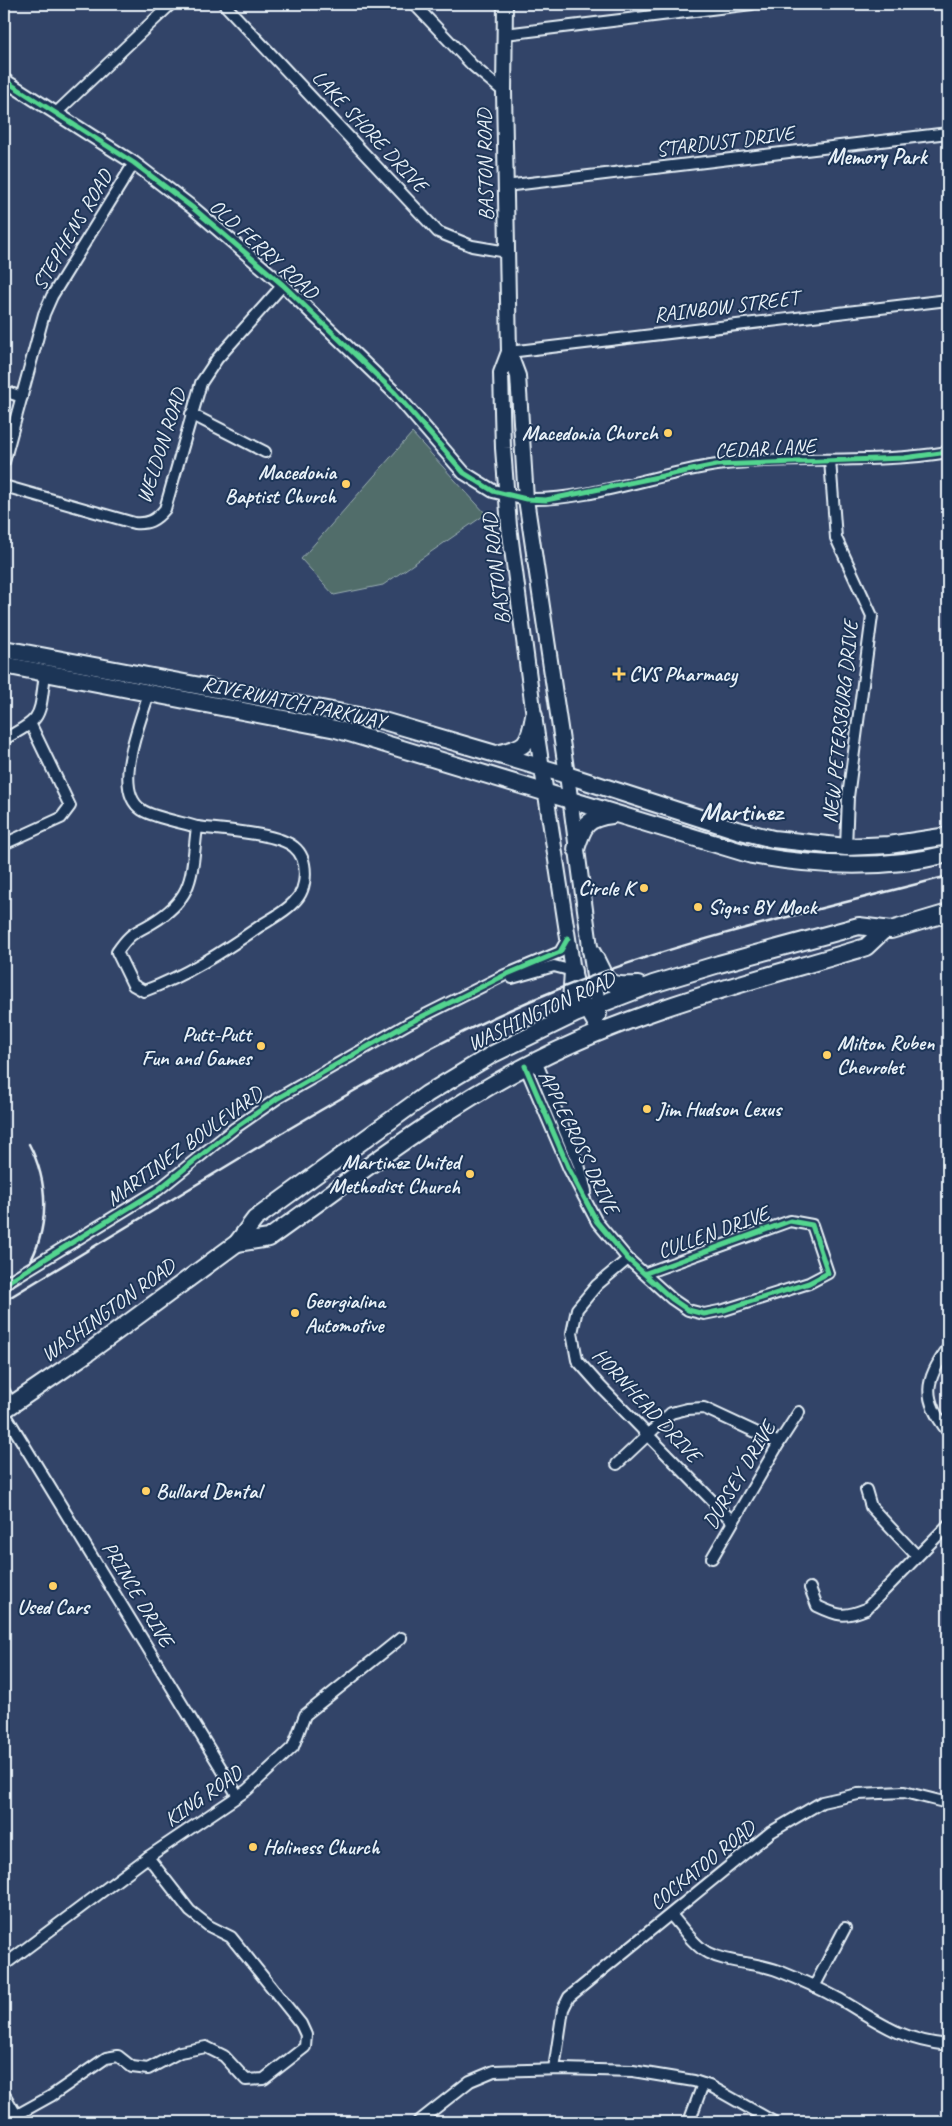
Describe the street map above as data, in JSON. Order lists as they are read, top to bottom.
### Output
{
  "streets": {
    "main road": ["BASTON ROAD", "RIVERWATCH PARKWAY", "WASHINGTON ROAD"],
    "street": [
      "LAKE SHORE DRIVE",
      "STARDUST DRIVE",
      "STEPHENS ROAD",
      "OLD FERRY ROAD",
      "RAINBOW STREET",
      "WELDON ROAD",
      "CEDAR LANE",
      "NEW PETERSBURG DRIVE",
      "APPLECROSS DRIVE",
      "MARTINEZ BOULEVARD",
      "CULLEN DRIVE",
      "HORNHEAD DRIVE",
      "DURSEY DRIVE",
      "PRINCE DRIVE",
      "KING ROAD",
      "COCKATOO ROAD"
    ]
  },
  "crossings": [
    ["LAKE SHORE DRIVE", "BASTON ROAD"],
    ["STARDUST DRIVE", "BASTON ROAD"],
    ["BASTON ROAD", "OLD FERRY ROAD"],
    ["BASTON ROAD", "RAINBOW STREET"],
    ["BASTON ROAD", "RIVERWATCH PARKWAY"],
    ["BASTON ROAD", "WASHINGTON ROAD"],
    ["BASTON ROAD", "MARTINEZ BOULEVARD"],
    ["STEPHENS ROAD", "OLD FERRY ROAD"],
    ["OLD FERRY ROAD", "WELDON ROAD"],
    ["OLD FERRY ROAD", "CEDAR LANE"],
    ["CEDAR LANE", "NEW PETERSBURG DRIVE"],
    ["RIVERWATCH PARKWAY", "NEW PETERSBURG DRIVE"],
    ["WASHINGTON ROAD", "APPLECROSS DRIVE"],
    ["WASHINGTON ROAD", "PRINCE DRIVE"],
    ["APPLECROSS DRIVE", "CULLEN DRIVE"],
    ["APPLECROSS DRIVE", "HORNHEAD DRIVE"],
    ["HORNHEAD DRIVE", "DURSEY DRIVE"],
    ["PRINCE DRIVE", "KING ROAD"]
  ],
  "districts": ["Memory Park", "Martinez"],
  "places": {
    "other": [
      "Macedonia Church",
      "Macedonia Baptist Church",
      "Circle K",
      "Signs BY Mock",
      "Putt-Putt Fun and Games",
      "Milton Ruben Chevrolet",
      "Jim Hudson Lexus",
      "Martinez United Methodist Church",
      "Georgialina Automotive",
      "Bullard Dental",
      "Used Cars",
      "Holiness Church"
    ],
    "health": ["CVS Pharmacy"]
  }
}
